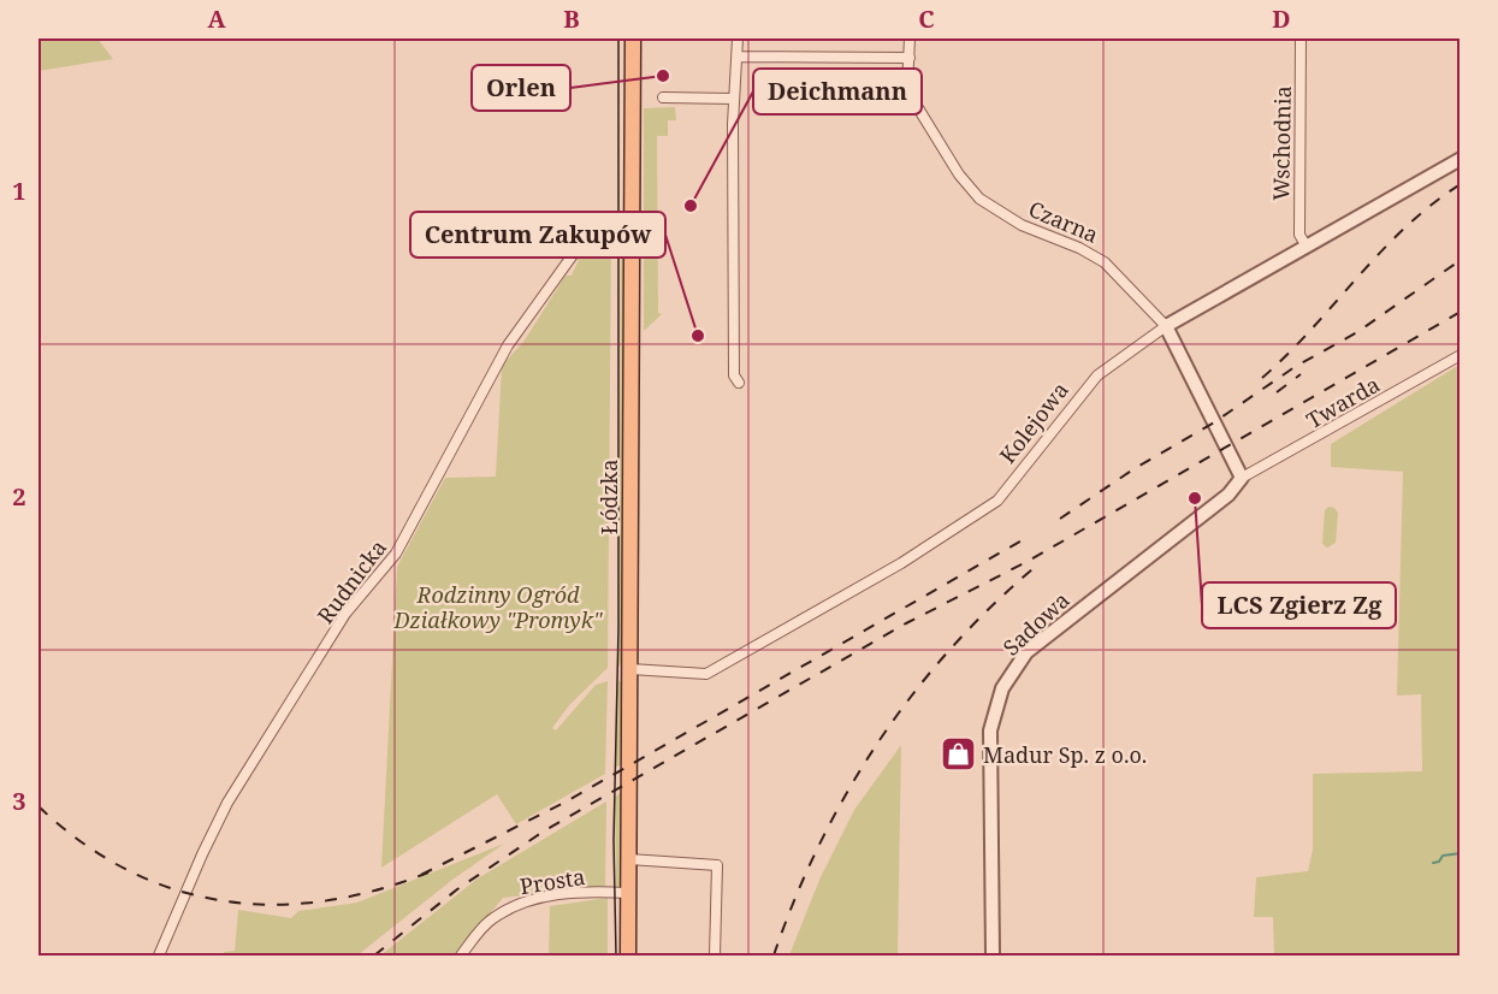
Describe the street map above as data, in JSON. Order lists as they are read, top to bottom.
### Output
{
  "streets": {
    "main road": ["Łódzka"],
    "street": [
      "Wschodnia",
      "Czarna",
      "Twarda",
      "Kolejowa",
      "Rudnicka",
      "Sadowa",
      "Prosta"
    ]
  },
  "crossings": [
    ["Wschodnia", "Kolejowa"],
    ["Czarna", "Twarda"],
    ["Czarna", "Kolejowa"],
    ["Czarna", "Sadowa"],
    ["Twarda", "Sadowa"],
    ["Kolejowa", "Łódzka"],
    ["Łódzka", "Rudnicka"],
    ["Łódzka", "Prosta"]
  ],
  "parks": ["Rodzinny Ogród Działkowy \"Promyk\""],
  "places": {
    "other": [
      "Orlen",
      "Deichmann",
      "Centrum Zakupów",
      "LCS Zgierz Zg"
    ],
    "shop": ["Madur Sp. z o.o."]
  },
  "grid": {
    "columns": [
      "A",
      "B",
      "C",
      "D"
    ],
    "rows": ["1", "2", "3"]
  }
}
